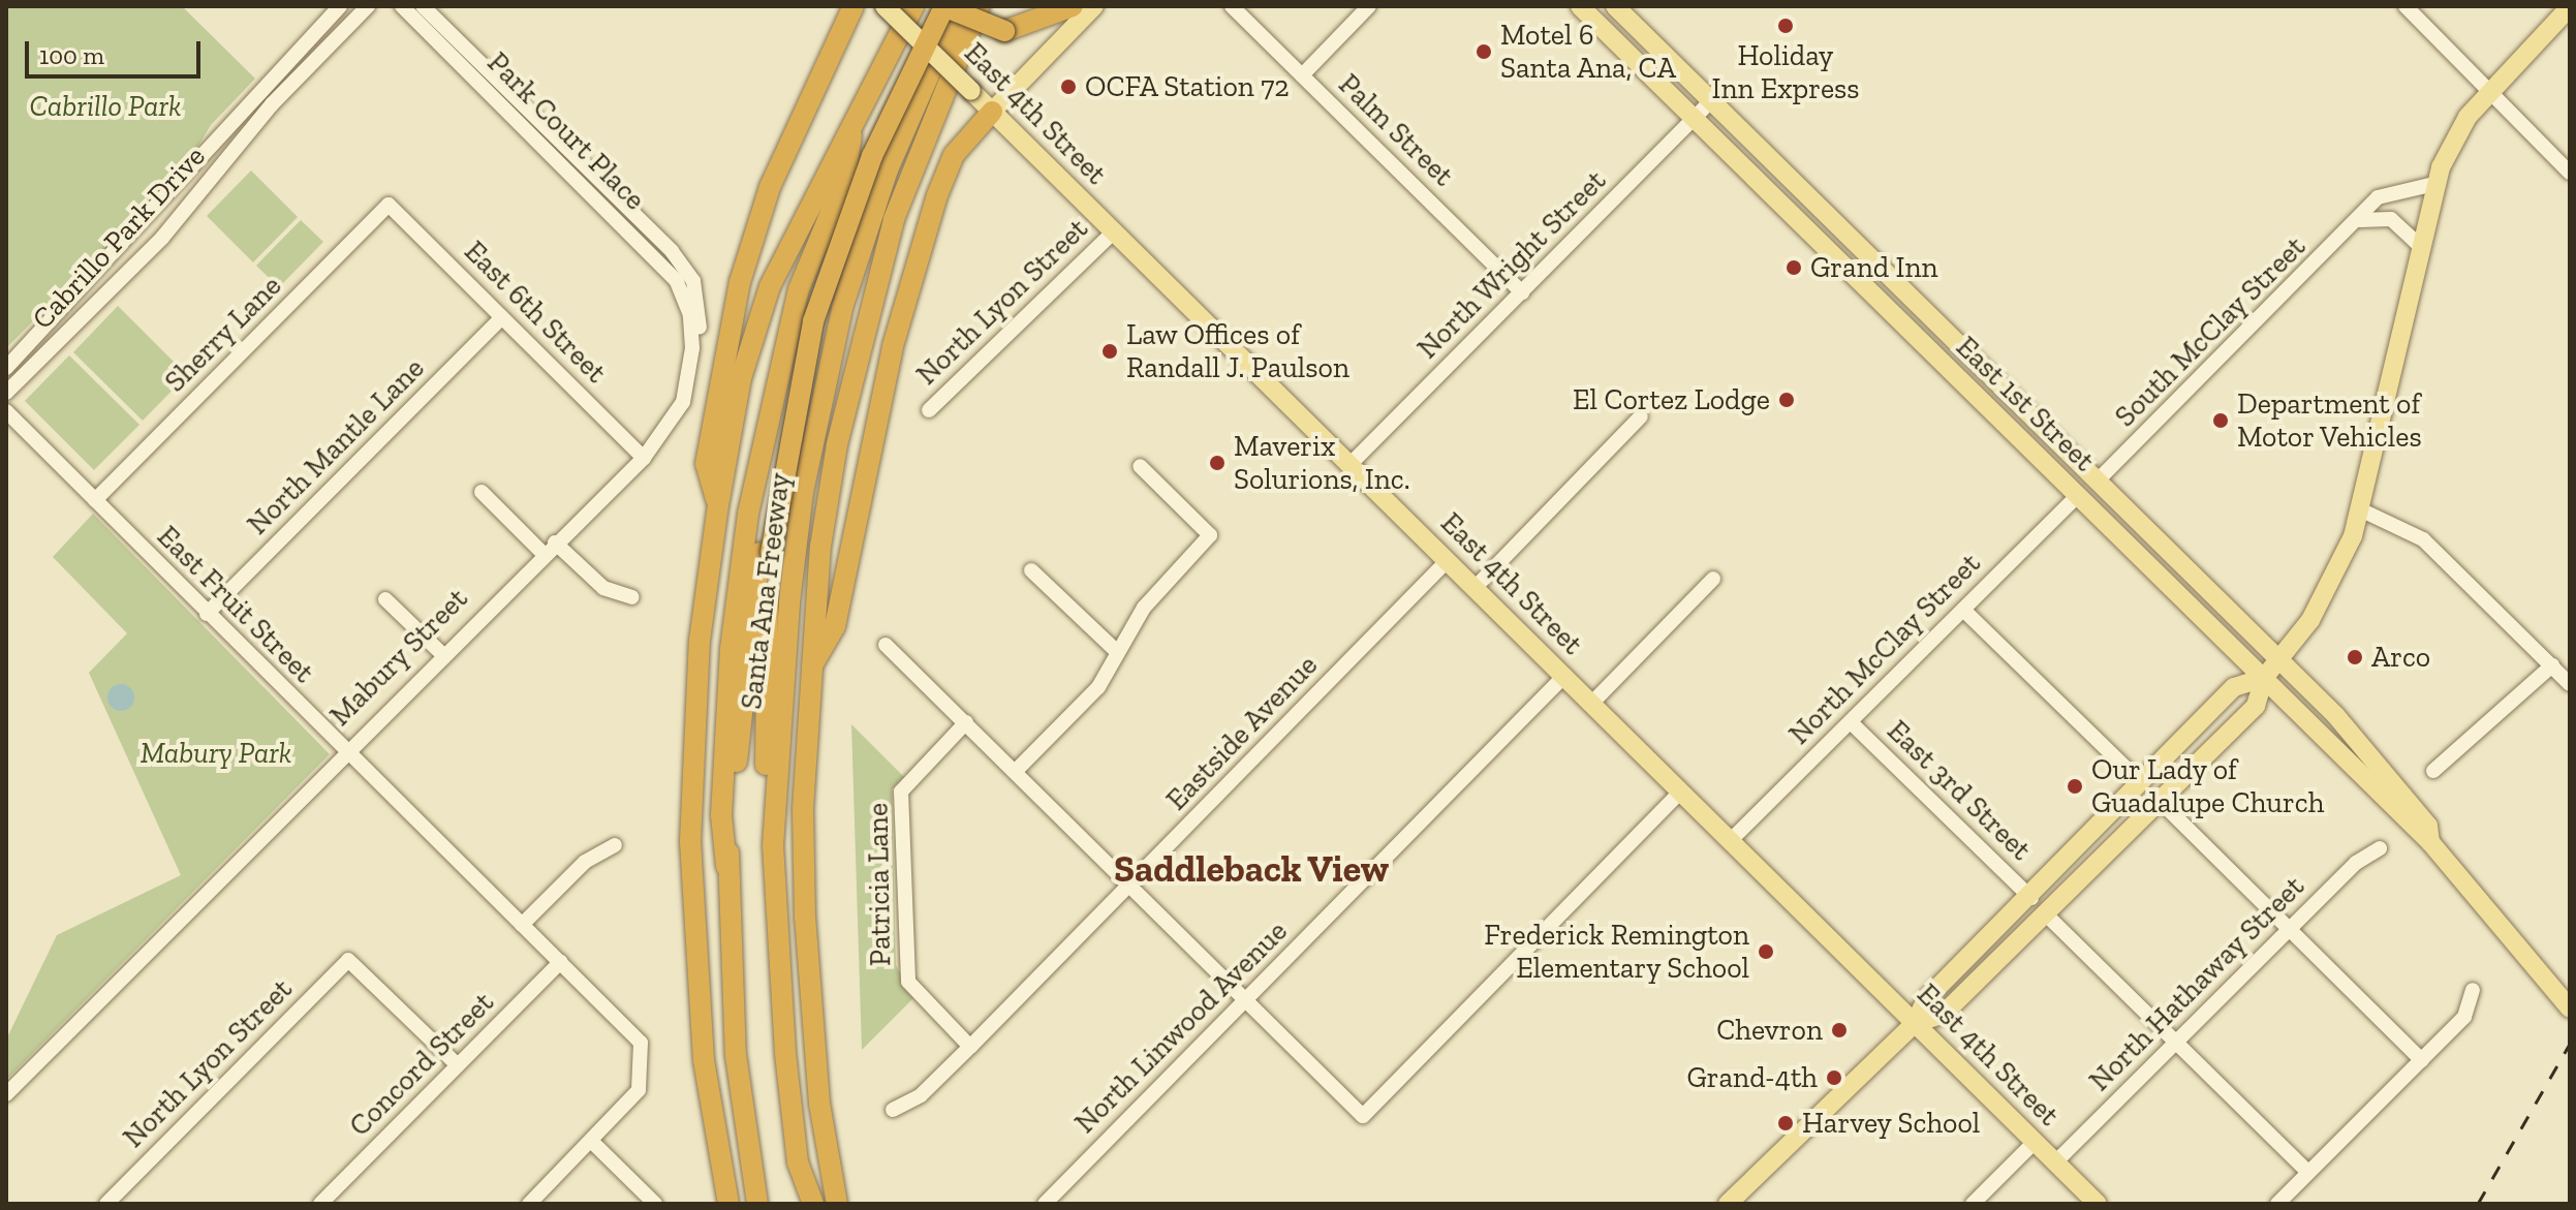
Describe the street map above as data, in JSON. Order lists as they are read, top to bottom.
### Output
{
  "streets": {
    "highway": ["Santa Ana Freeway"],
    "main road": ["East 4th Street", "East 1st Street"],
    "street": [
      "Palm Street",
      "Park Court Place",
      "Cabrillo Park Drive",
      "North Wright Street",
      "North Lyon Street",
      "East 6th Street",
      "South McClay Street",
      "Sherry Lane",
      "North Mantle Lane",
      "East Fruit Street",
      "North McClay Street",
      "Mabury Street",
      "Eastside Avenue",
      "East 3rd Street",
      "Patricia Lane",
      "North Hathaway Street",
      "North Linwood Avenue",
      "Concord Street"
    ]
  },
  "crossings": [
    ["East 4th Street", "North Wright Street"],
    ["East 4th Street", "North Lyon Street"],
    ["East 4th Street", "North McClay Street"],
    ["East 4th Street", "Eastside Avenue"],
    ["East 4th Street", "North Hathaway Street"],
    ["East 4th Street", "North Linwood Avenue"],
    ["Palm Street", "North Wright Street"],
    ["Park Court Place", "Mabury Street"],
    ["North Wright Street", "East 1st Street"],
    ["North Lyon Street", "Concord Street"],
    ["East 6th Street", "Sherry Lane"],
    ["East 6th Street", "North Mantle Lane"],
    ["East 6th Street", "Mabury Street"],
    ["South McClay Street", "East 1st Street"],
    ["Sherry Lane", "East Fruit Street"],
    ["East 1st Street", "North McClay Street"],
    ["North Mantle Lane", "East Fruit Street"],
    ["East Fruit Street", "Mabury Street"],
    ["East Fruit Street", "Concord Street"],
    ["North McClay Street", "East 3rd Street"],
    ["Eastside Avenue", "Patricia Lane"]
  ],
  "districts": ["Saddleback View"],
  "parks": ["Cabrillo Park", "Mabury Park"],
  "places": [
    "Holiday Inn Express",
    "Motel 6 Santa Ana, CA",
    "OCFA Station 72",
    "Grand Inn",
    "Law Offices of Randall J. Paulson",
    "El Cortez Lodge",
    "Department of Motor Vehicles",
    "Maverix Solurions, Inc.",
    "Arco",
    "Our Lady of Guadalupe Church",
    "Frederick Remington Elementary School",
    "Chevron",
    "Grand-4th",
    "Harvey School"
  ],
  "scale_bar": "100 m"
}
